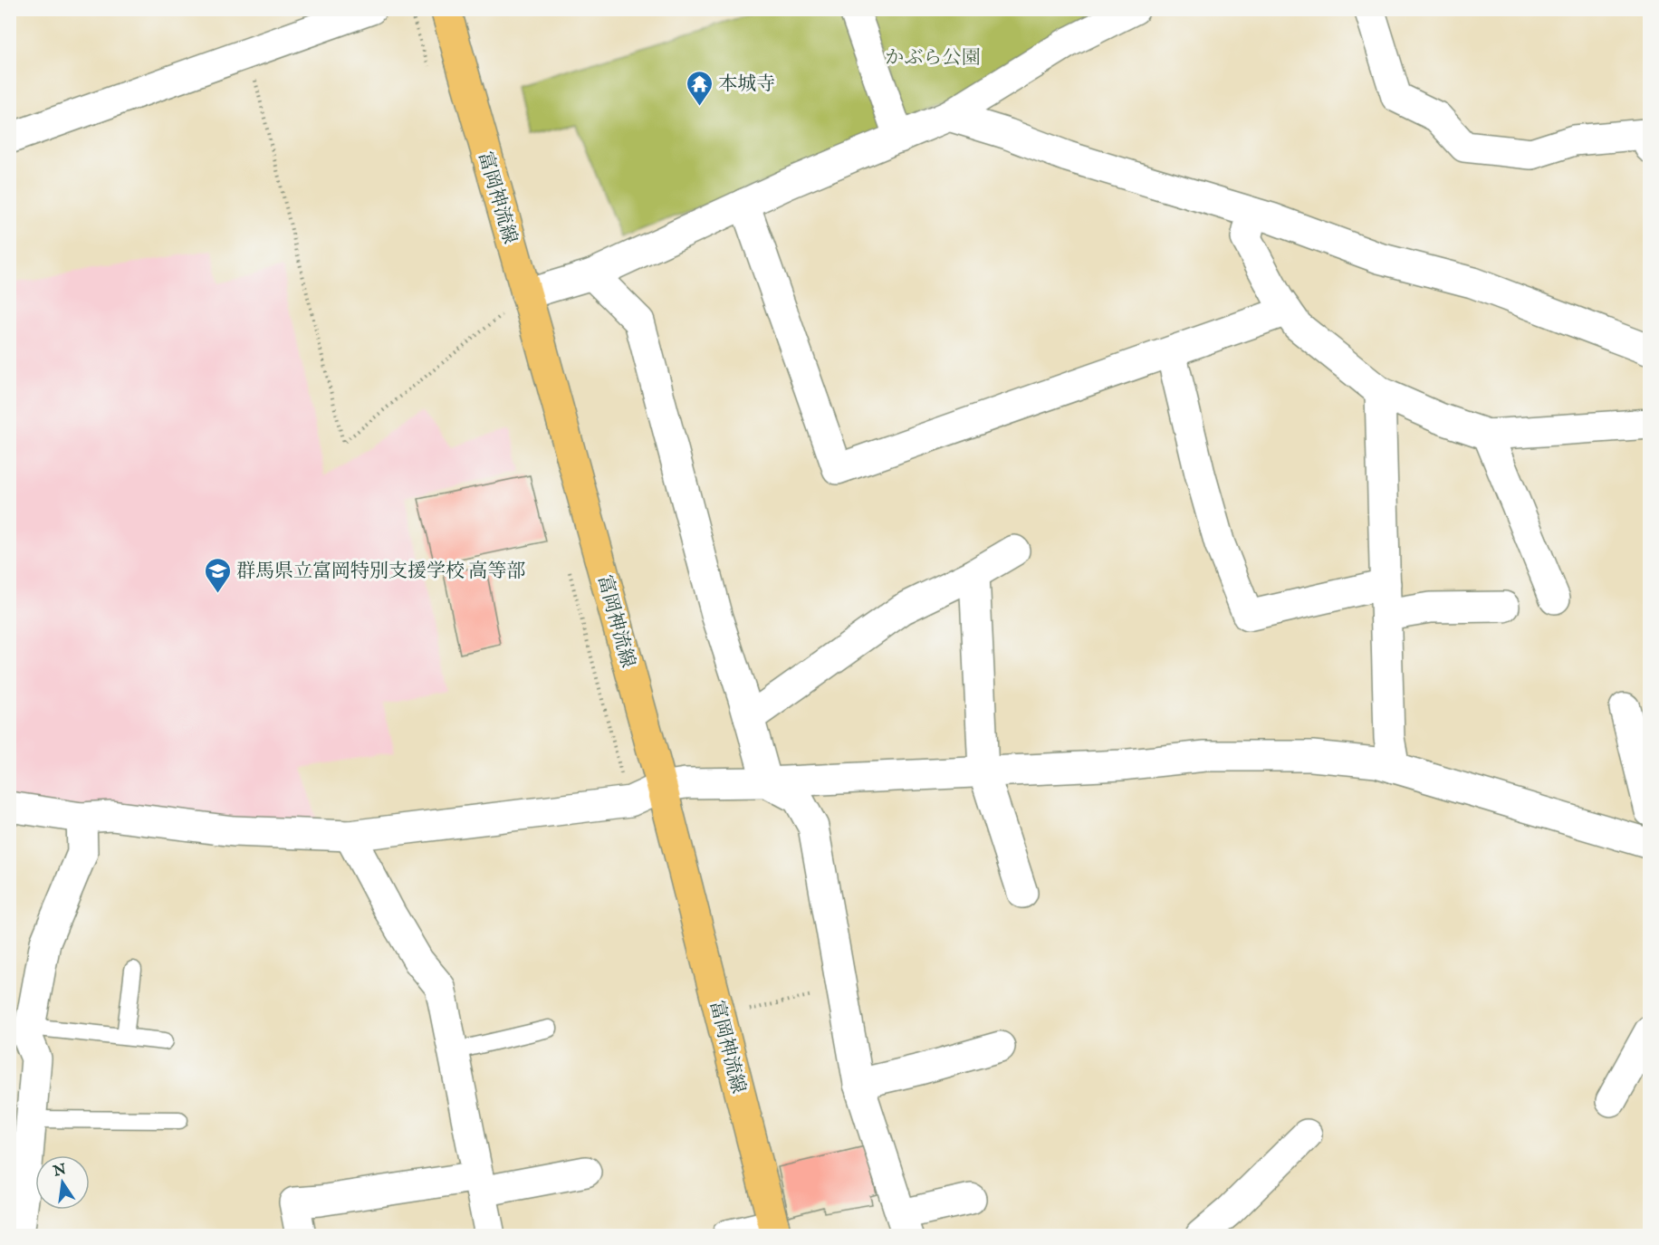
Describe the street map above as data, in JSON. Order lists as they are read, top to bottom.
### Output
{
  "streets": {
    "main road": ["富岡神流線"]
  },
  "parks": ["かぶら公園"],
  "places": {
    "temple": ["本城寺"],
    "school or university": ["群馬県立富岡特別支援学校 高等部"]
  },
  "north": "top"
}
